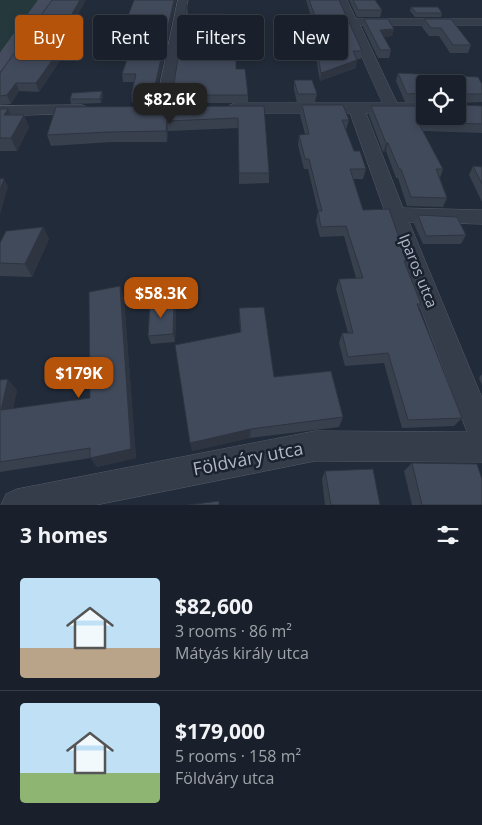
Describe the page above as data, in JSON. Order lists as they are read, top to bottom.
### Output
{
  "streets": {
    "street": ["Iparos utca", "Földváry utca"]
  },
  "page": {
    "chip": [
      "Buy",
      "Rent",
      "Filters",
      "New"
    ],
    "price": ["$82.6K", "$58.3K", "$179K"],
    "heading": "3 homes",
    "list": [
      {
        "name": "$82,600",
        "note": "3 rooms · 86 m² · Mátyás király utca"
      },
      {
        "name": "$179,000",
        "note": "5 rooms · 158 m² · Földváry utca"
      }
    ]
  }
}
